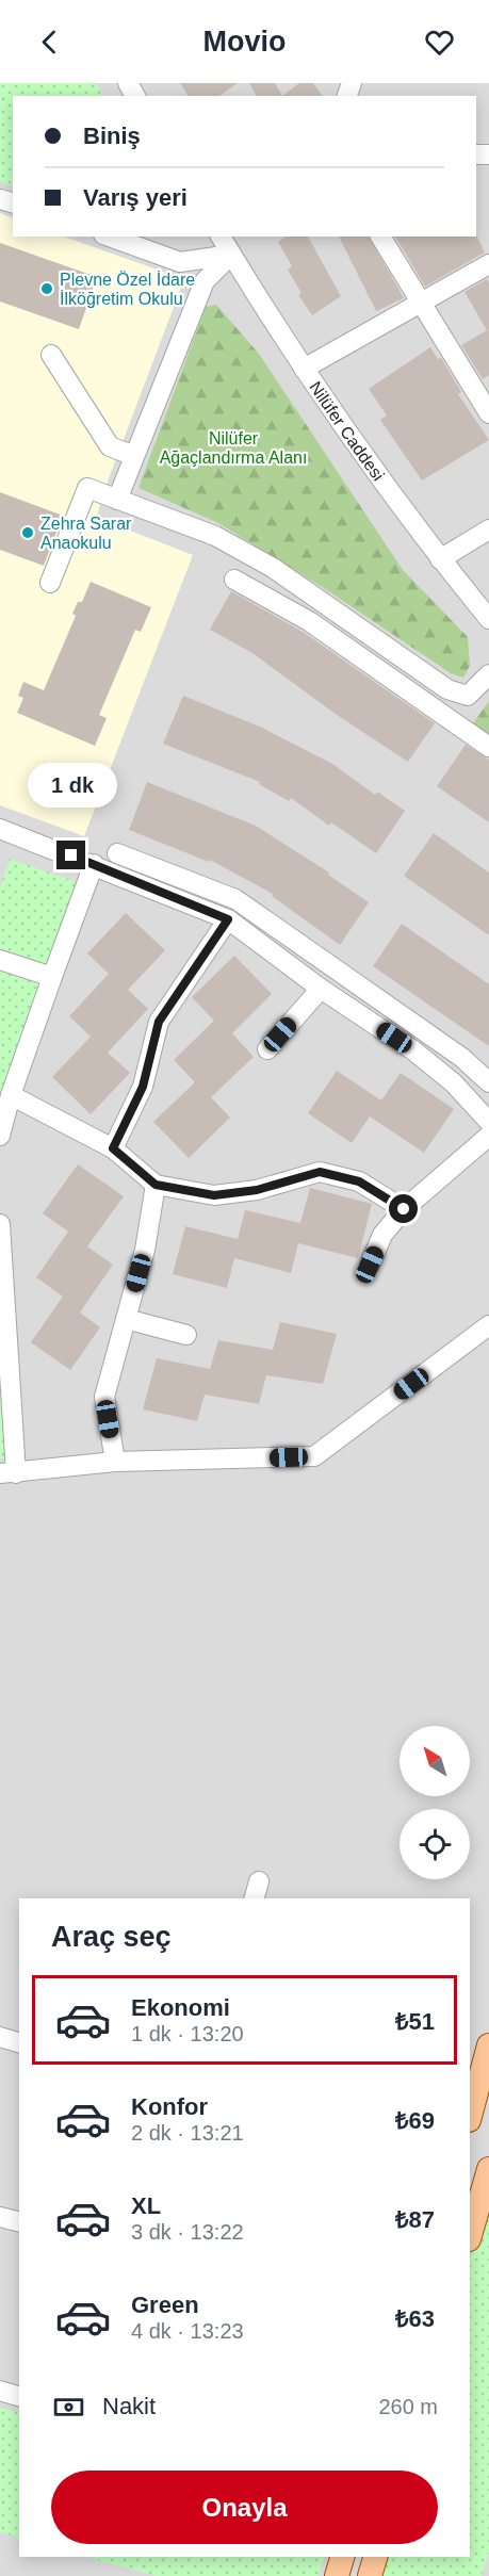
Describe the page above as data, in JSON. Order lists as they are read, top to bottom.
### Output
{
  "streets": {
    "street": ["Nilüfer Caddesi"]
  },
  "parks": ["Nilüfer Ağaçlandırma Alanı"],
  "places": ["Plevne Özel İdare İlköğretim Okulu", "Zehra Sarar Anaokulu"],
  "north": "top left",
  "page": {
    "header": "Movio",
    "banner": ["Biniş", "Varış yeri"],
    "bubble": "1 dk",
    "heading": "Araç seç",
    "list": [
      {
        "name": "Ekonomi",
        "note": "1 dk · 13:20",
        "value": "₺51"
      },
      {
        "name": "Konfor",
        "note": "2 dk · 13:21",
        "value": "₺69"
      },
      {
        "name": "XL",
        "note": "3 dk · 13:22",
        "value": "₺87"
      },
      {
        "name": "Green",
        "note": "4 dk · 13:23",
        "value": "₺63"
      }
    ],
    "pay": ["Nakit", "260 m"],
    "buttons": "Onayla"
  }
}
